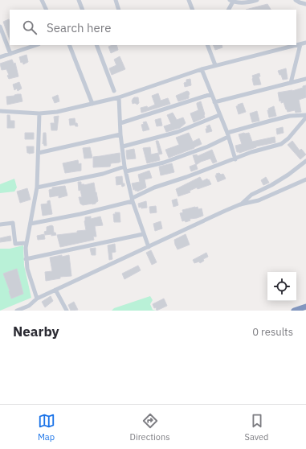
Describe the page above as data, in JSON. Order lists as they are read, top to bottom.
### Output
{
  "page": {
    "search": "Search here",
    "heading": ["Nearby", "0 results"],
    "nav": ["Map", "Directions", "Saved"]
  }
}
